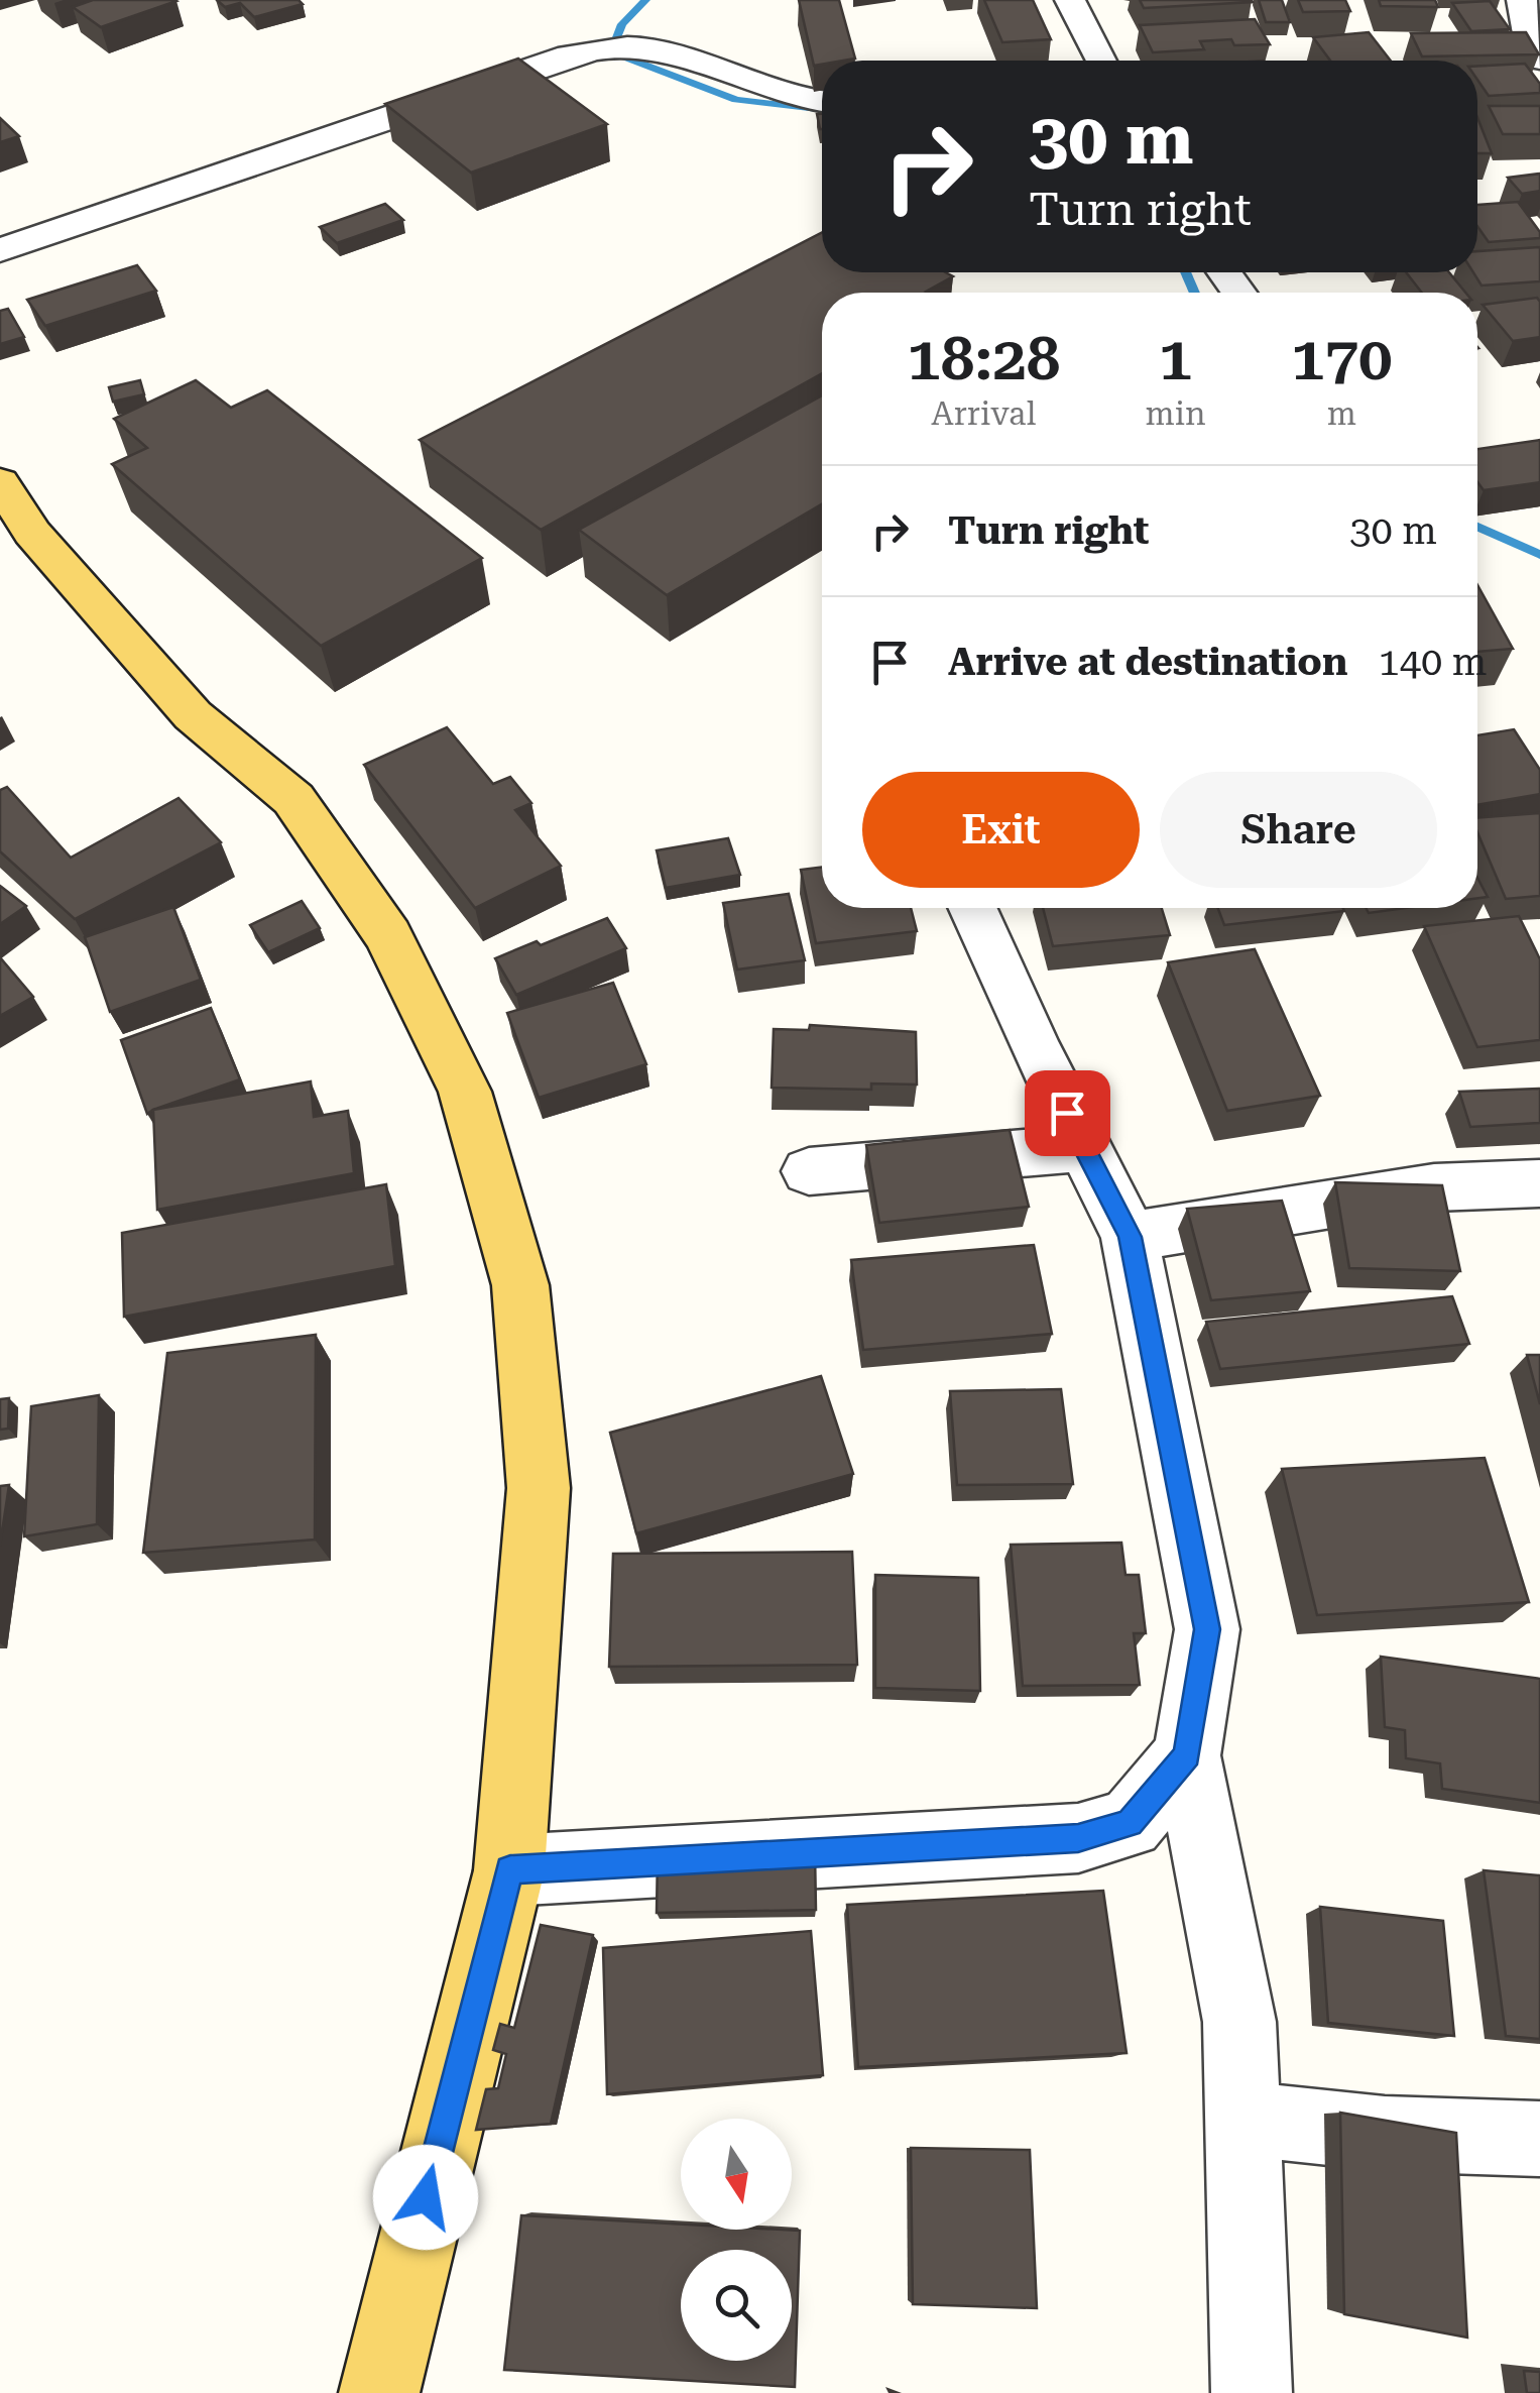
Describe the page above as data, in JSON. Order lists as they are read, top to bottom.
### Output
{
  "north": "bottom",
  "page": {
    "turn": ["30 m", "Turn right"],
    "eta": [
      "18:28",
      "Arrival",
      "1",
      "min",
      "170",
      "m"
    ],
    "list": [
      {
        "name": "Turn right",
        "value": "30 m"
      },
      {
        "name": "Arrive at destination",
        "value": "140 m"
      }
    ],
    "buttons": ["Exit", "Share"]
  }
}
